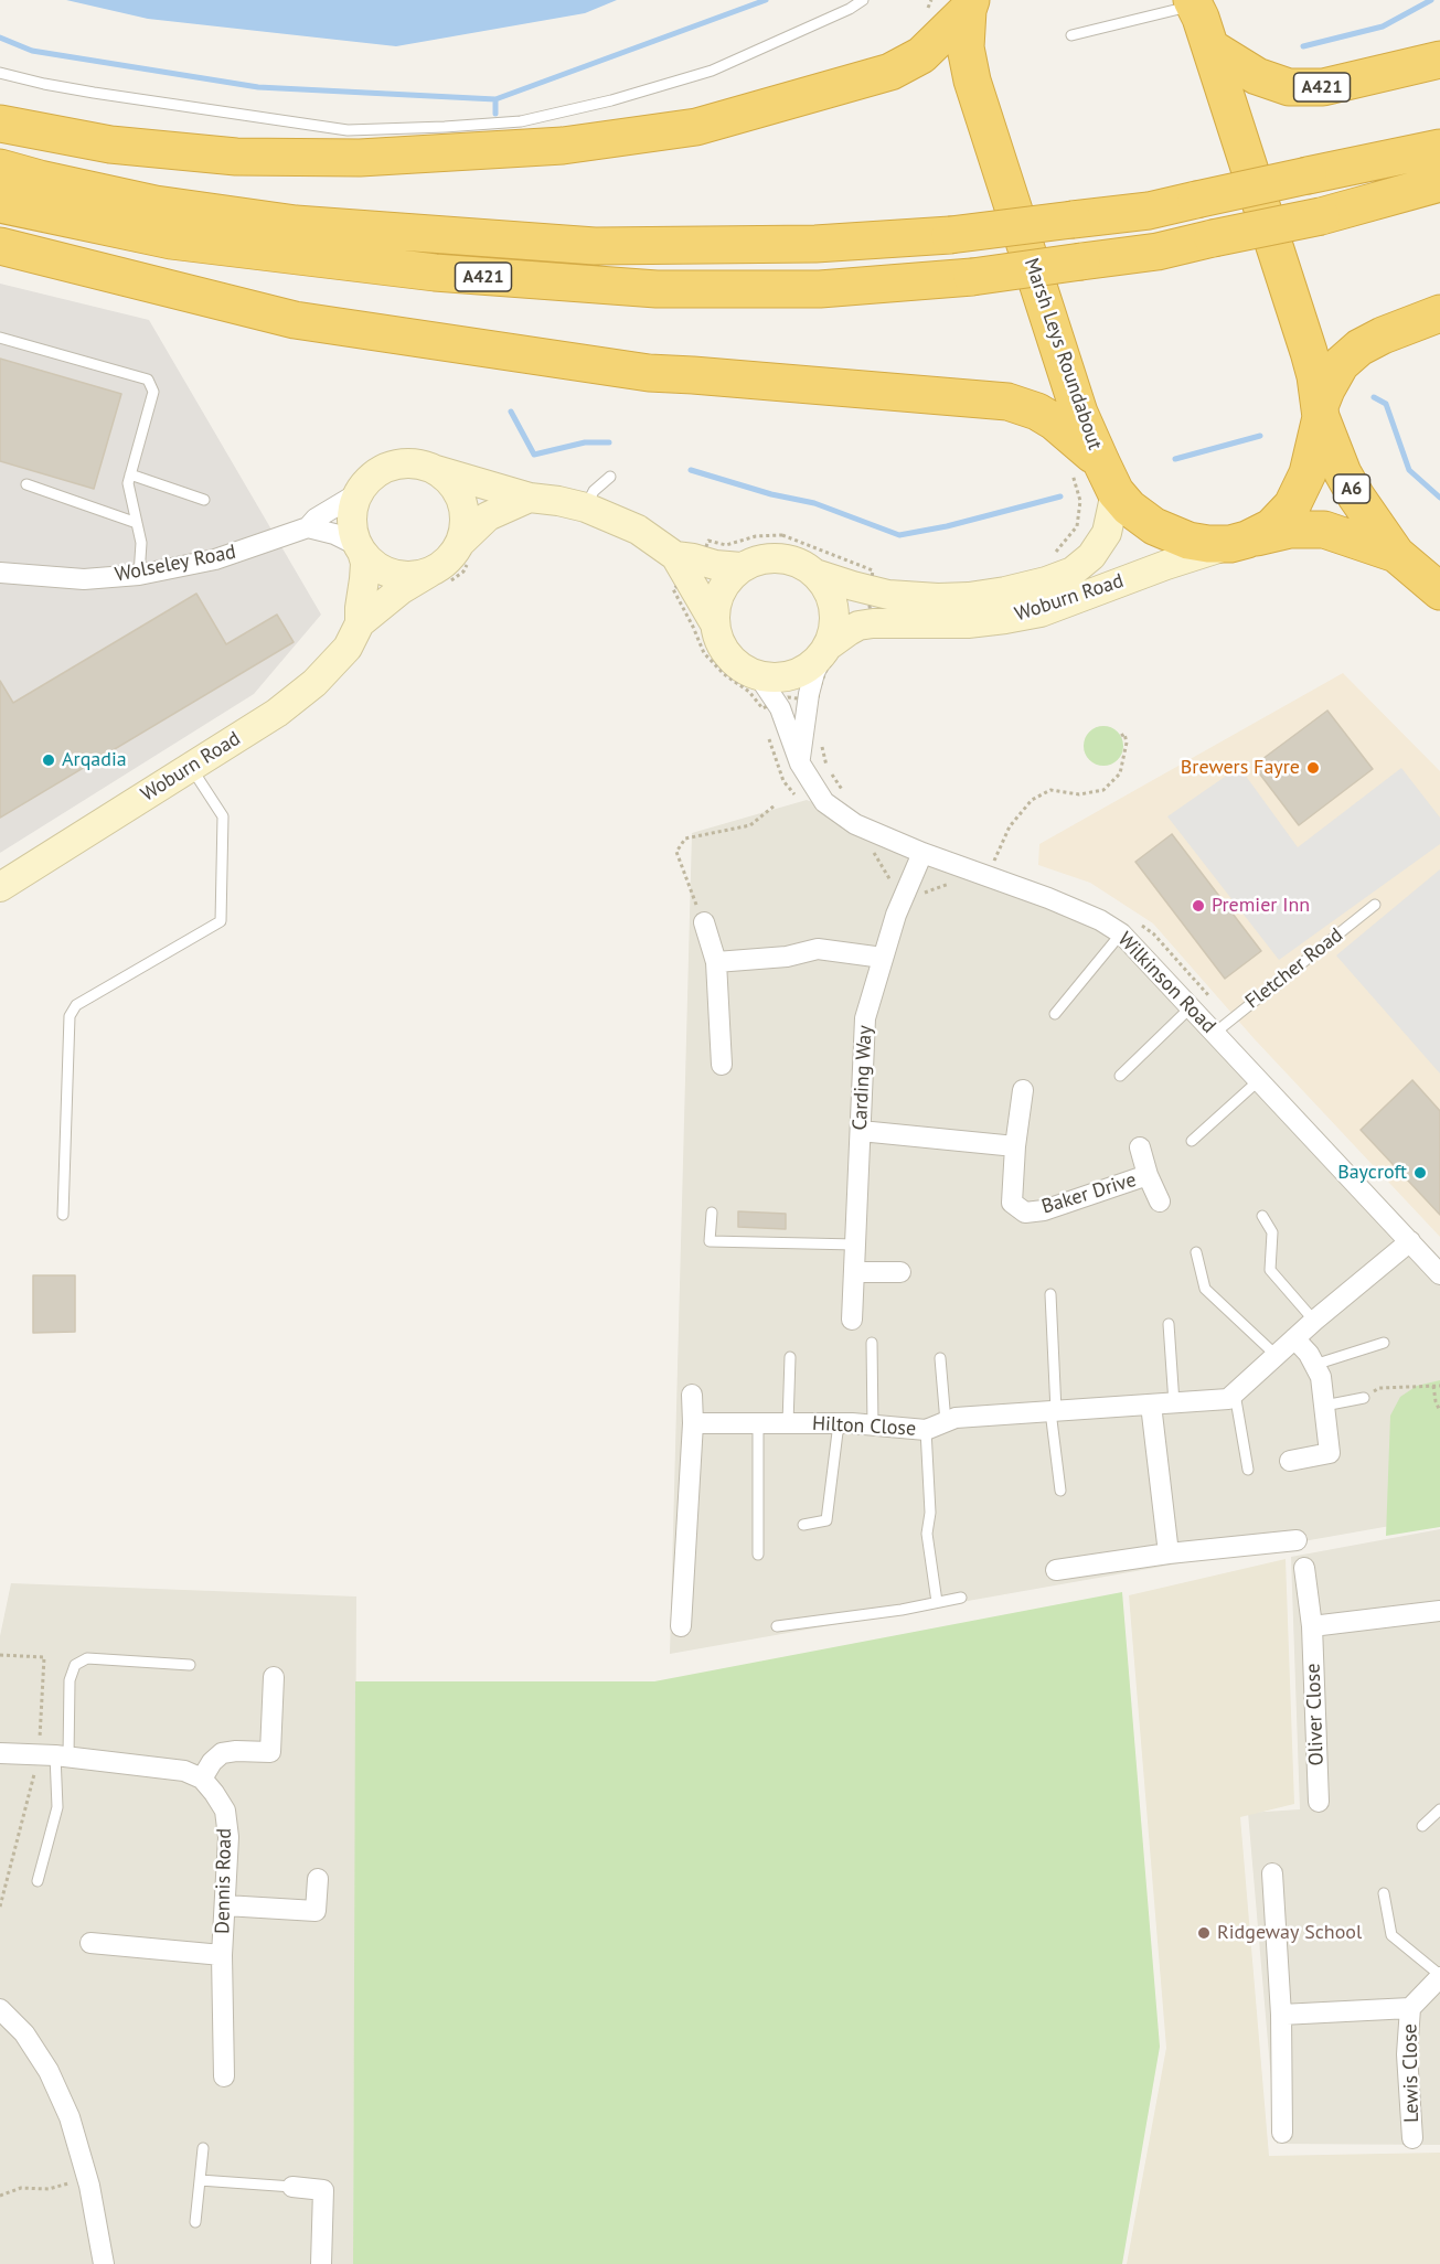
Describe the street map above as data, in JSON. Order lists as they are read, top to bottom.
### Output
{
  "streets": {
    "highway": ["A421", "Marsh Leys Roundabout", "A6"],
    "main road": ["Woburn Road"],
    "street": [
      "Wolseley Road",
      "Wilkinson Road",
      "Carding Way",
      "Baker Drive",
      "Hilton Close",
      "Oliver Close",
      "Dennis Road",
      "Lewis Close"
    ],
    "lane": ["Fletcher Road"]
  },
  "crossings": [
    ["Marsh Leys Roundabout", "A6"],
    ["Marsh Leys Roundabout", "Woburn Road"],
    ["A6", "Woburn Road"],
    ["Wolseley Road", "Woburn Road"],
    ["Woburn Road", "Wilkinson Road"],
    ["Fletcher Road", "Wilkinson Road"],
    ["Wilkinson Road", "Carding Way"],
    ["Wilkinson Road", "Hilton Close"]
  ],
  "places": [
    "Arqadia",
    "Brewers Fayre",
    "Premier Inn",
    "Baycroft",
    "Ridgeway School"
  ]
}
